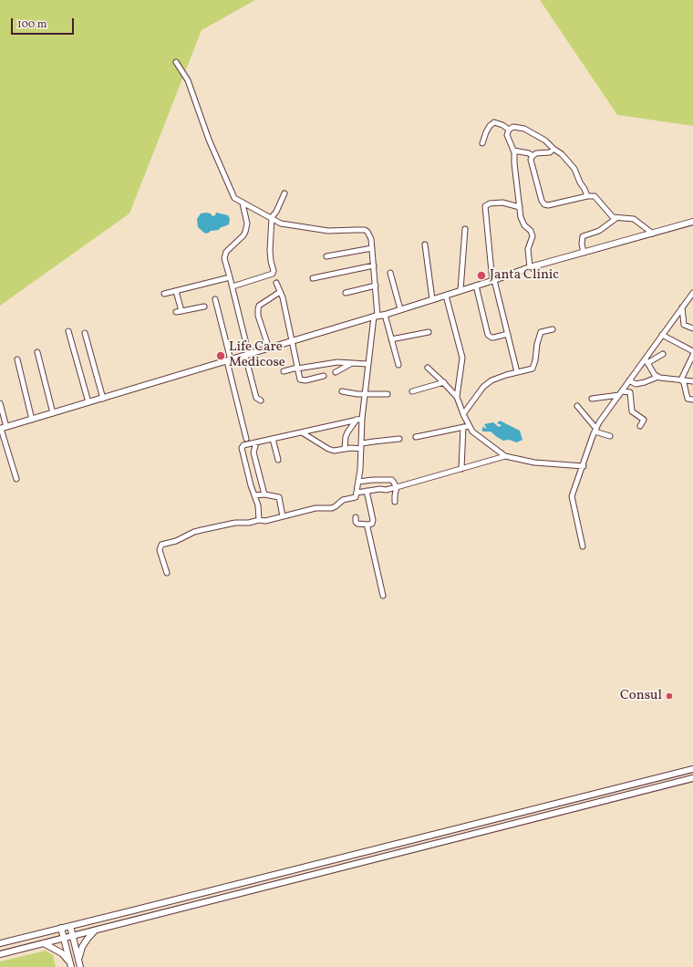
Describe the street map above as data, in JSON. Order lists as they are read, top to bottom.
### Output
{
  "places": ["Janta Clinic", "Life Care Medicose", "Consul"],
  "scale_bar": "100 m"
}
